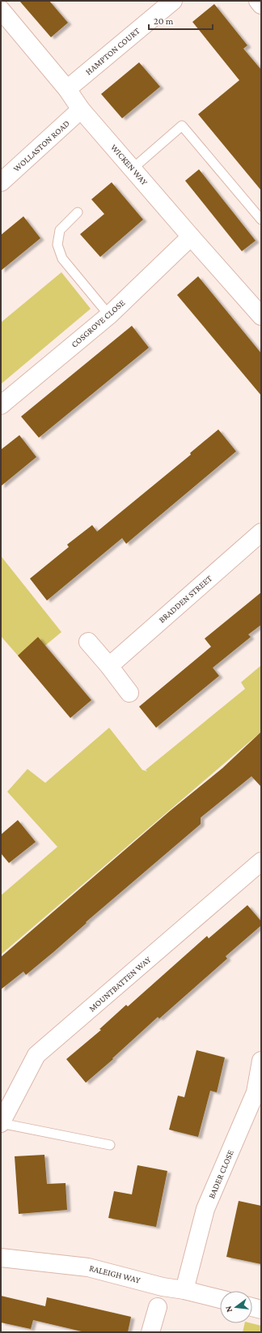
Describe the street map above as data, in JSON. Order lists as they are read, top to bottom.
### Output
{
  "streets": {
    "street": [
      "HAMPTON COURT",
      "WOLLASTON ROAD",
      "WICKEN WAY",
      "COSGROVE CLOSE",
      "BRADDEN STREET",
      "MOUNTBATTEN WAY",
      "BADER CLOSE",
      "RALEIGH WAY"
    ]
  },
  "crossings": [
    ["HAMPTON COURT", "WICKEN WAY"],
    ["WOLLASTON ROAD", "WICKEN WAY"],
    ["WICKEN WAY", "COSGROVE CLOSE"],
    ["BADER CLOSE", "RALEIGH WAY"]
  ],
  "scale_bar": "20 m",
  "north": "left"
}
